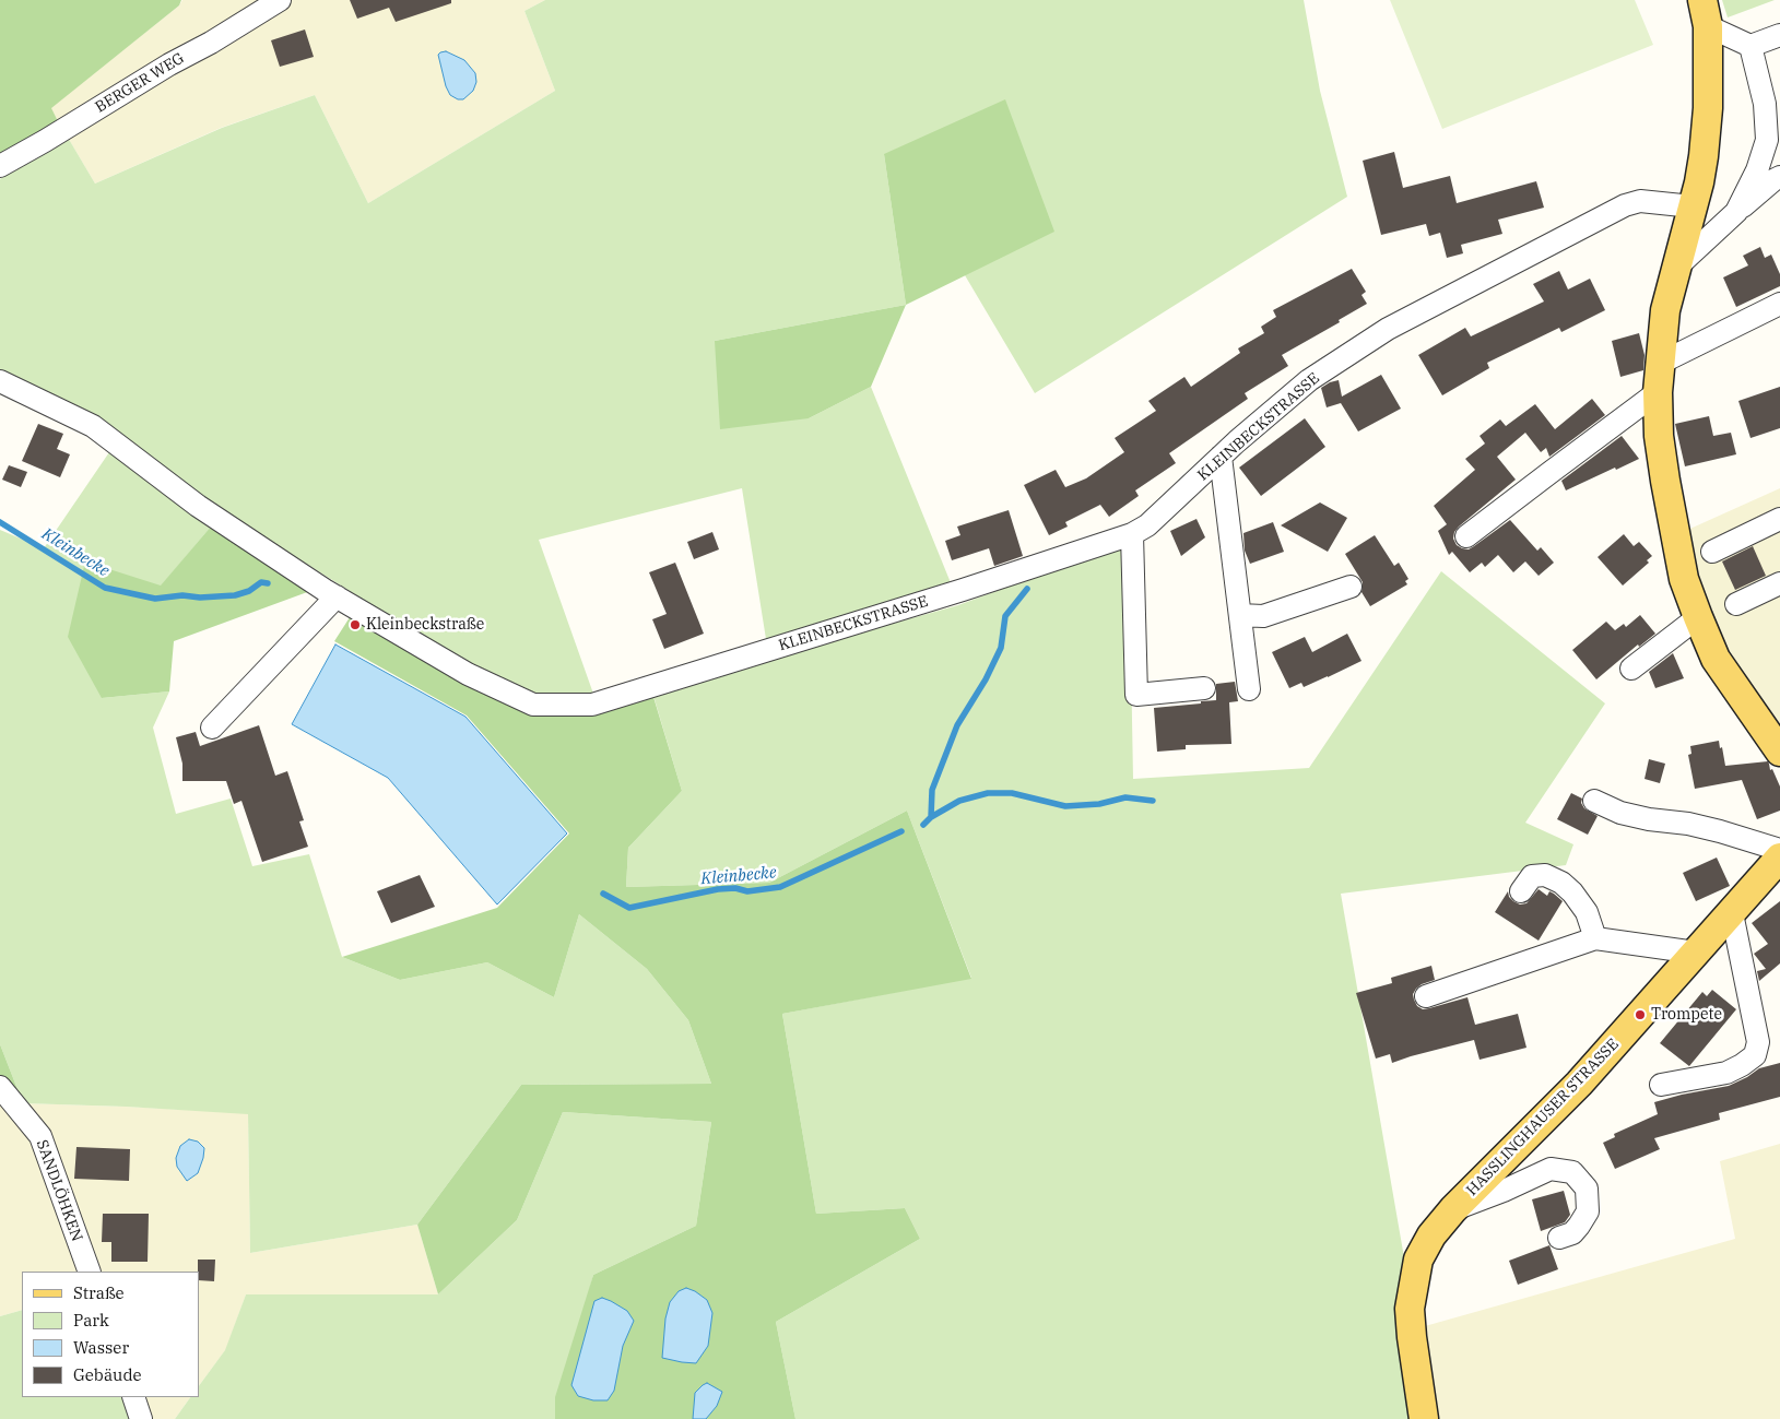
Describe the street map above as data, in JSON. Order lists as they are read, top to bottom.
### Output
{
  "streets": {
    "main road": ["HASSLINGHAUSER STRASSE"],
    "street": ["BERGER WEG", "KLEINBECKSTRASSE", "SANDLÖHKEN"]
  },
  "water": ["Kleinbecke"],
  "places": ["Kleinbeckstraße", "Trompete"],
  "legend": [
    "Straße",
    "Park",
    "Wasser",
    "Gebäude"
  ]
}
